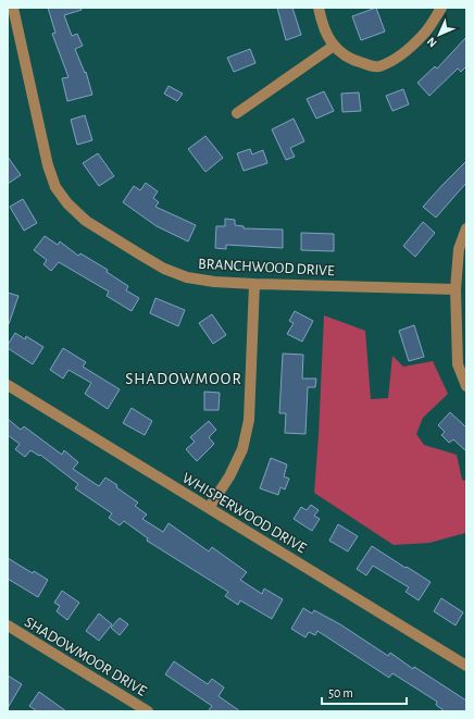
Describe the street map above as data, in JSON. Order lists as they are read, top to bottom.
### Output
{
  "streets": {
    "street": ["BRANCHWOOD DRIVE", "WHISPERWOOD DRIVE", "SHADOWMOOR DRIVE"]
  },
  "districts": ["SHADOWMOOR"],
  "scale_bar": "50 m",
  "north": "bottom left"
}
